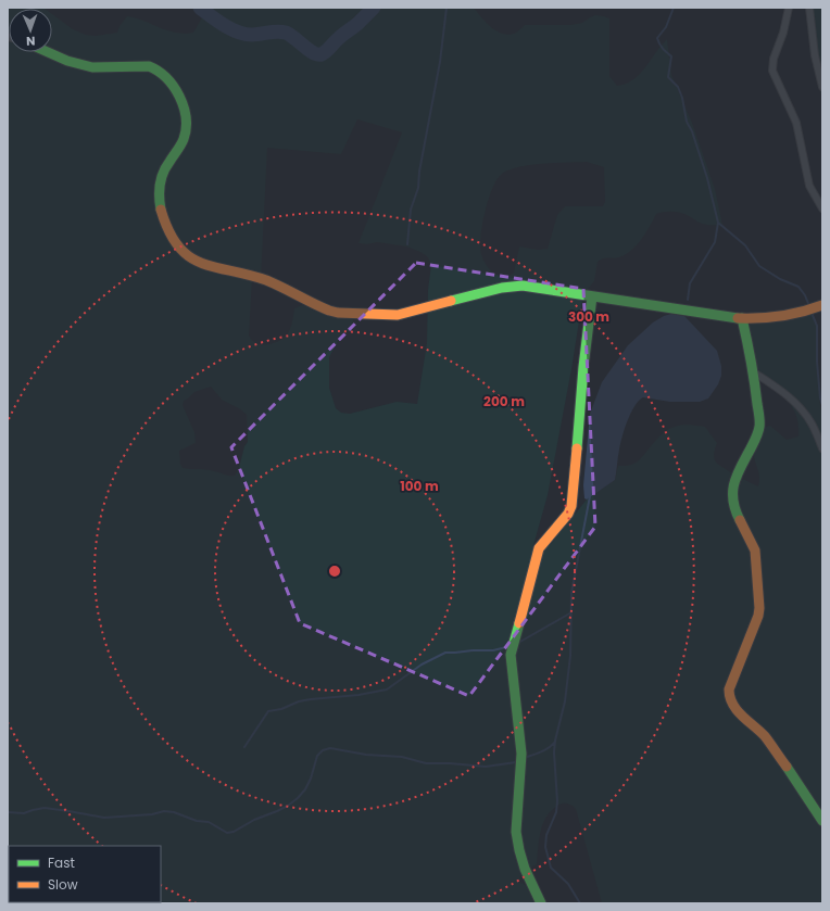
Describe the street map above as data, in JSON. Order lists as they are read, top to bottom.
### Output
{
  "legend": ["Fast", "Slow"],
  "north": "bottom",
  "rings": ["300 m", "200 m", "100 m"]
}
